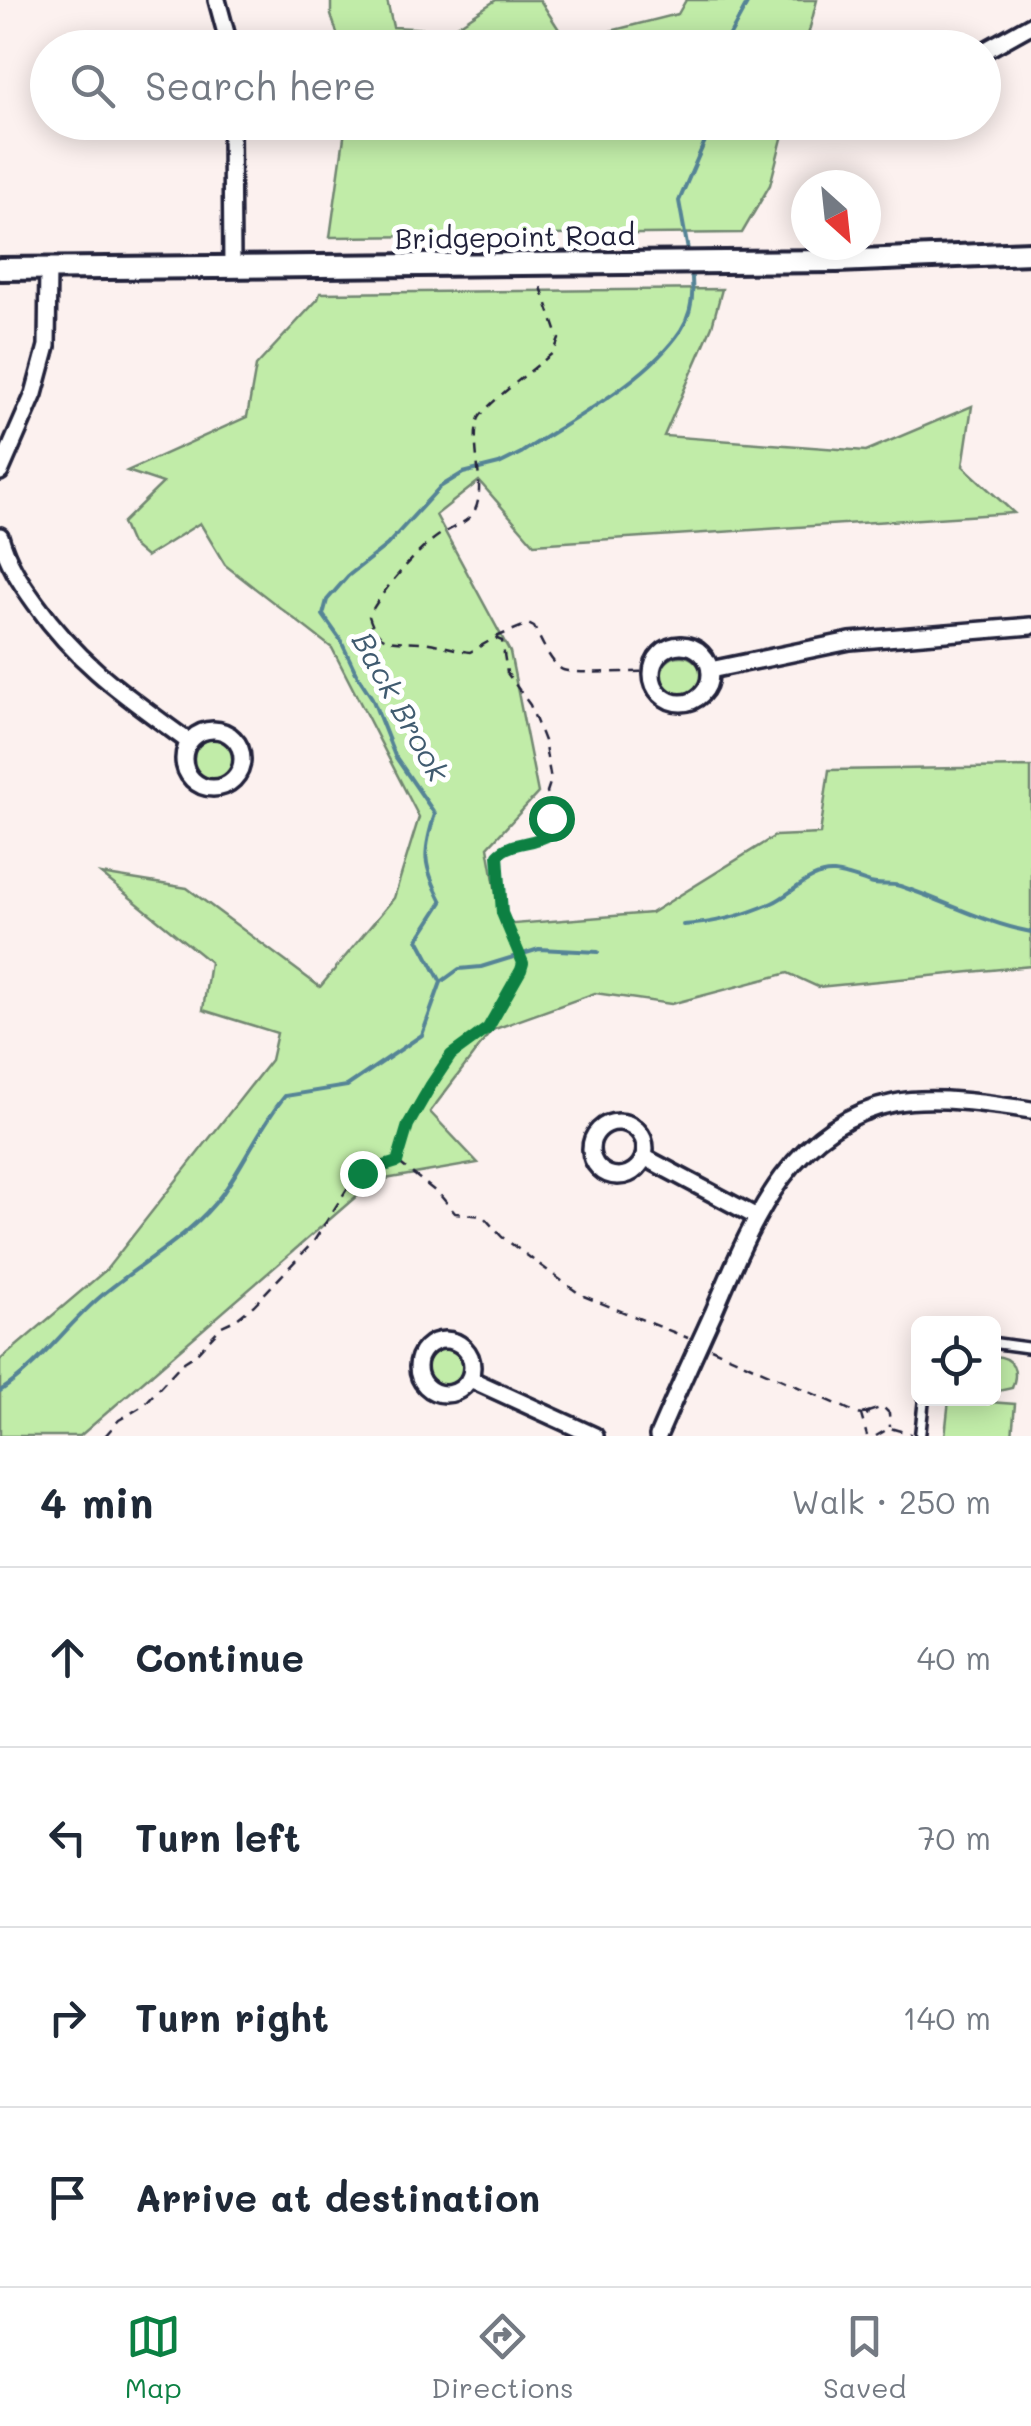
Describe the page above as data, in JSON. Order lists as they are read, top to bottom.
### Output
{
  "streets": {
    "street": ["Bridgepoint Road"]
  },
  "water": ["Back Brook"],
  "north": "bottom right",
  "page": {
    "search": "Search here",
    "heading": ["4 min", "Walk · 250 m"],
    "list": [
      ["Continue", "40 m"],
      ["Turn left", "70 m"],
      ["Turn right", "140 m"],
      "Arrive at destination"
    ],
    "nav": ["Map", "Directions", "Saved"]
  }
}
